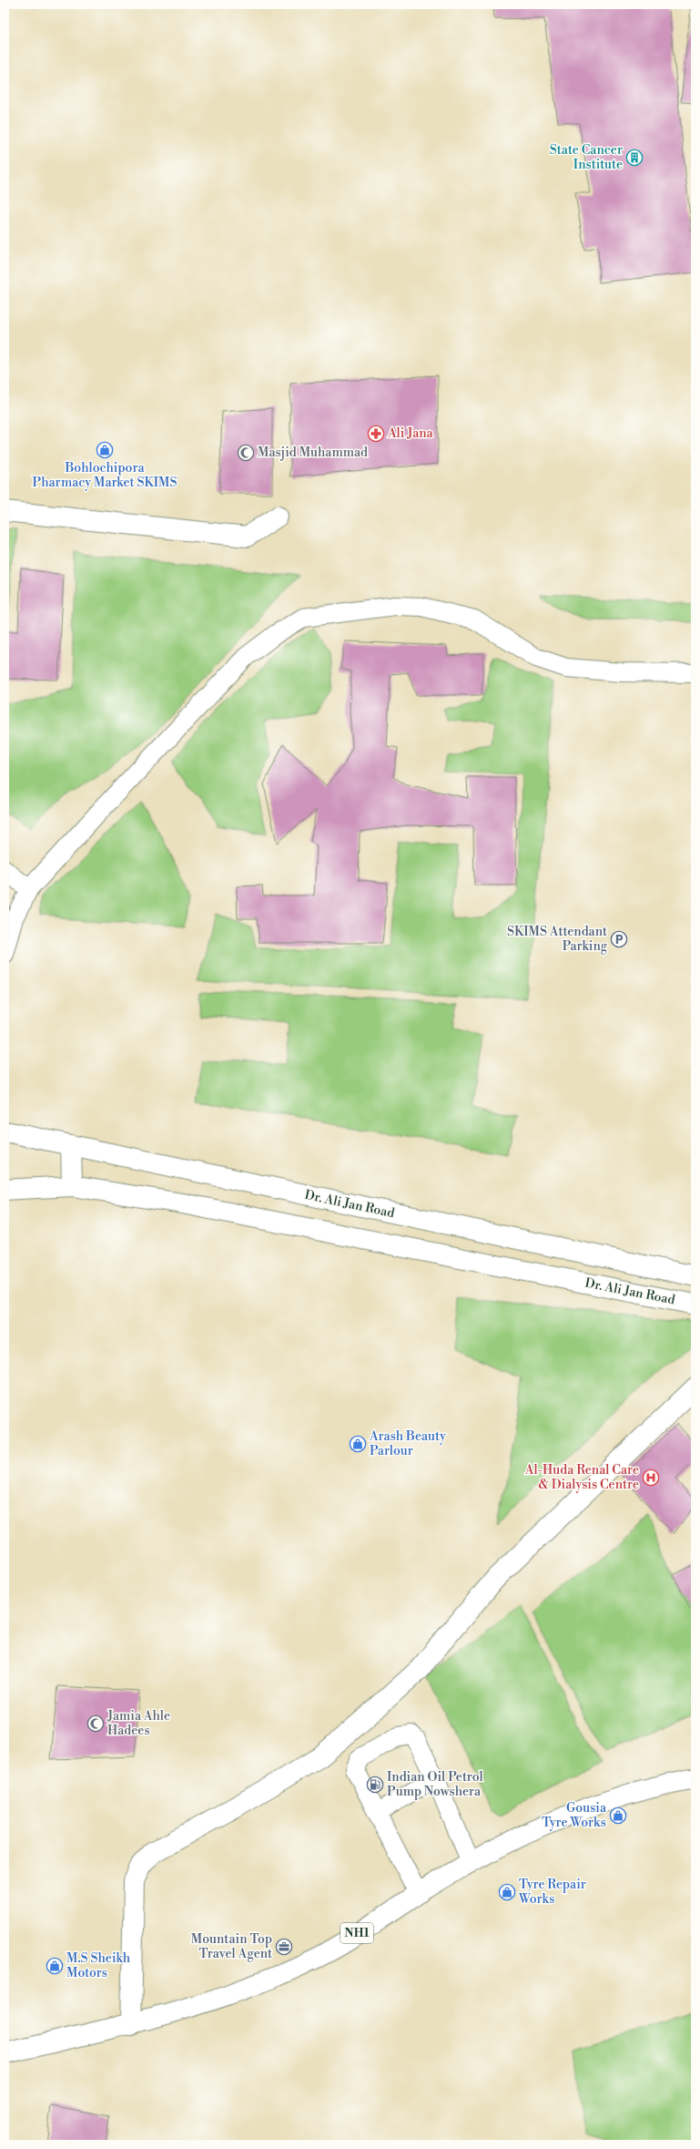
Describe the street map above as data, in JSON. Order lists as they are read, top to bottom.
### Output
{
  "streets": {
    "main road": ["Dr. Ali Jan Road", "NH1"]
  },
  "places": {
    "building": ["State Cancer Institute"],
    "pharmacy": ["Ali Jana"],
    "shop": [
      "Bohlochipora Pharmacy Market SKIMS",
      "Arash Beauty Parlour",
      "Gousia Tyre Works",
      "Tyre Repair Works",
      "M.S Sheikh Motors"
    ],
    "mosque": ["Masjid Muhammad", "Jamia Ahle Hadees"],
    "parking": ["SKIMS Attendant Parking"],
    "hospital": ["Al-Huda Renal Care & Dialysis Centre"],
    "fuel station": ["Indian Oil Petrol Pump Nowshera"],
    "office": ["Mountain Top Travel Agent"]
  }
}
